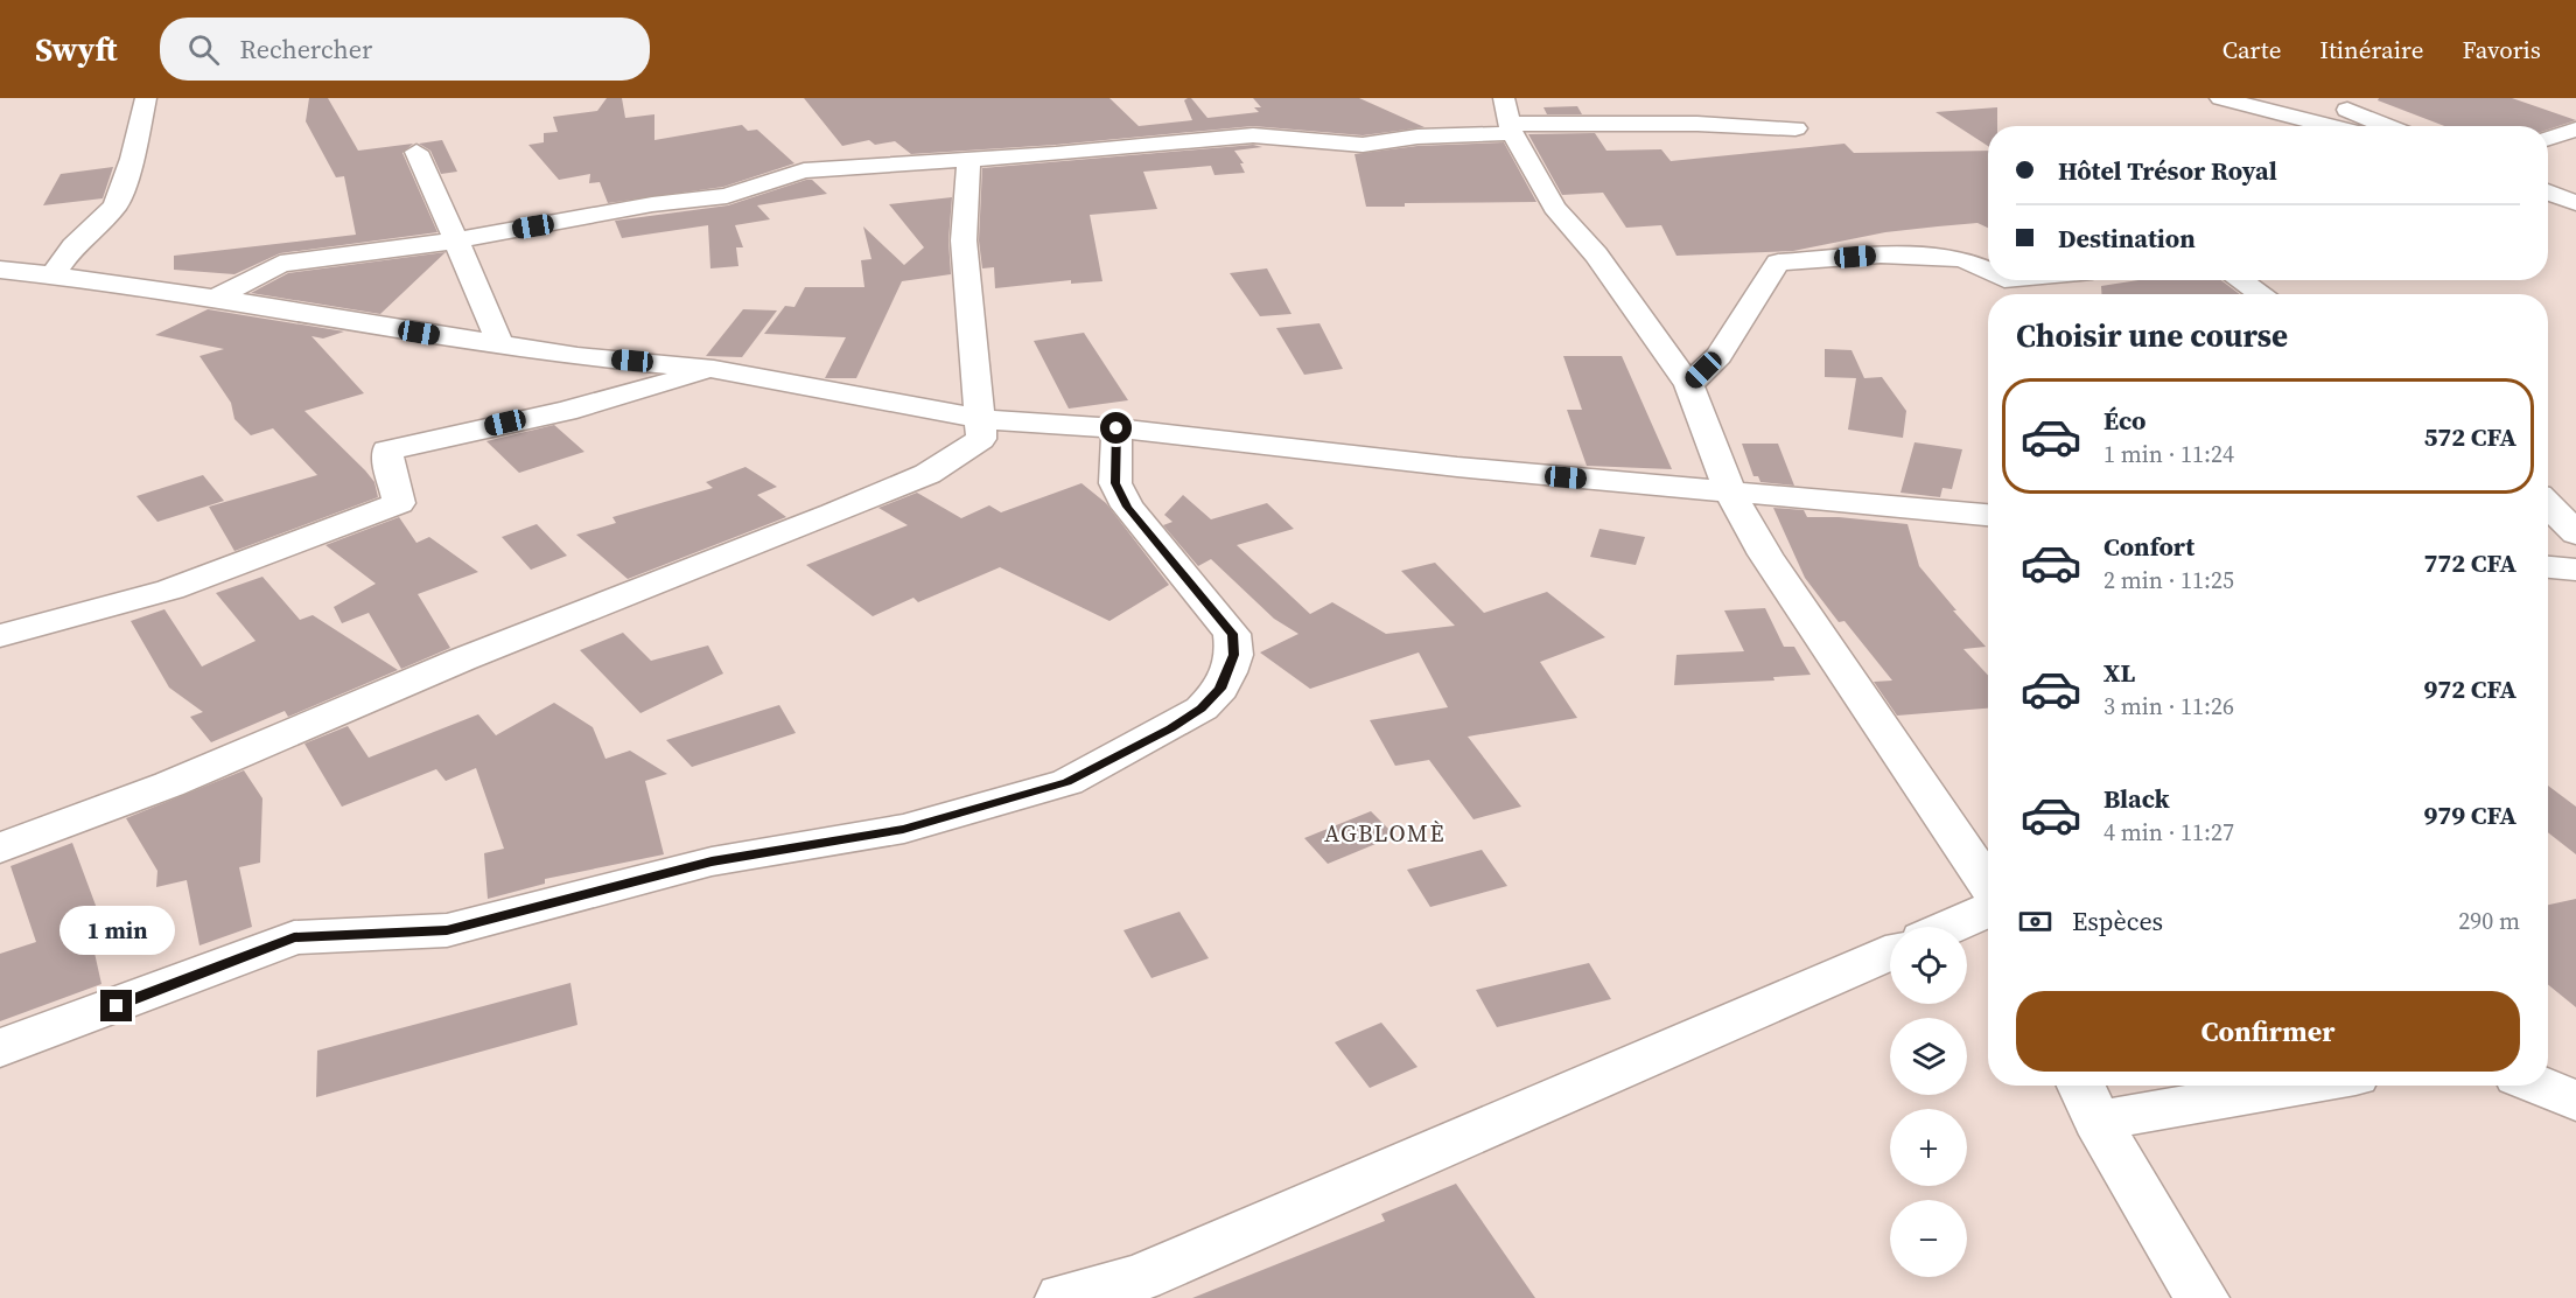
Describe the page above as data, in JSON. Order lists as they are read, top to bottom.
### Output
{
  "districts": ["AGBLOMÈ"],
  "page": {
    "header": "Swyft",
    "search": "Rechercher",
    "nav": ["Carte", "Itinéraire", "Favoris"],
    "banner": ["Hôtel Trésor Royal", "Destination"],
    "heading": "Choisir une course",
    "list": [
      {
        "name": "Éco",
        "note": "1 min · 11:24",
        "value": "572 CFA"
      },
      {
        "name": "Confort",
        "note": "2 min · 11:25",
        "value": "772 CFA"
      },
      {
        "name": "XL",
        "note": "3 min · 11:26",
        "value": "972 CFA"
      },
      {
        "name": "Black",
        "note": "4 min · 11:27",
        "value": "979 CFA"
      }
    ],
    "pay": ["Espèces", "290 m"],
    "bubble": "1 min",
    "map_buttons": ["+", "−"],
    "buttons": "Confirmer"
  }
}
